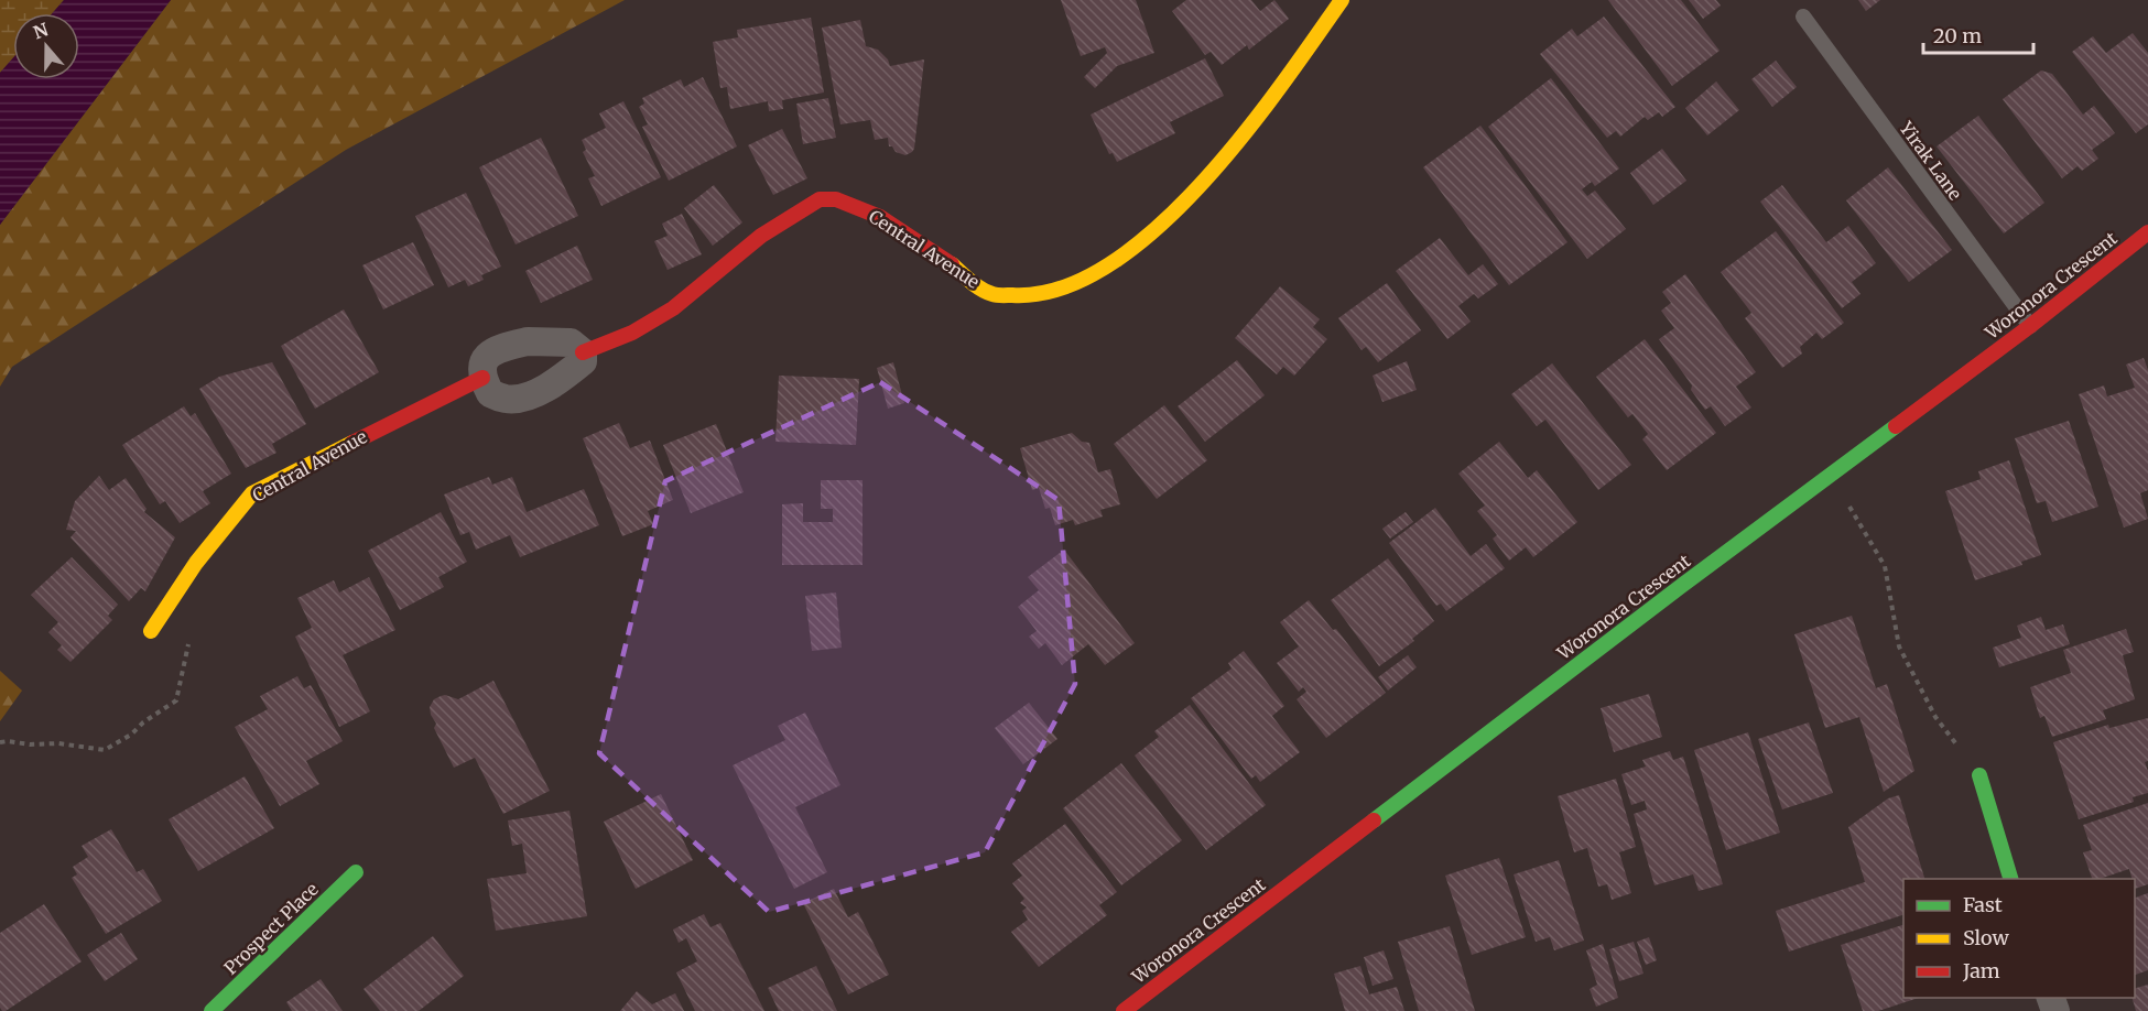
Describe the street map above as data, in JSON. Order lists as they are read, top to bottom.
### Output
{
  "streets": {
    "street": ["Central Avenue", "Woronora Crescent", "Prospect Place"],
    "lane": ["Yirak Lane"]
  },
  "crossings": [
    ["Yirak Lane", "Woronora Crescent"]
  ],
  "legend": ["Fast", "Slow", "Jam"],
  "scale_bar": "20 m",
  "north": "top"
}
